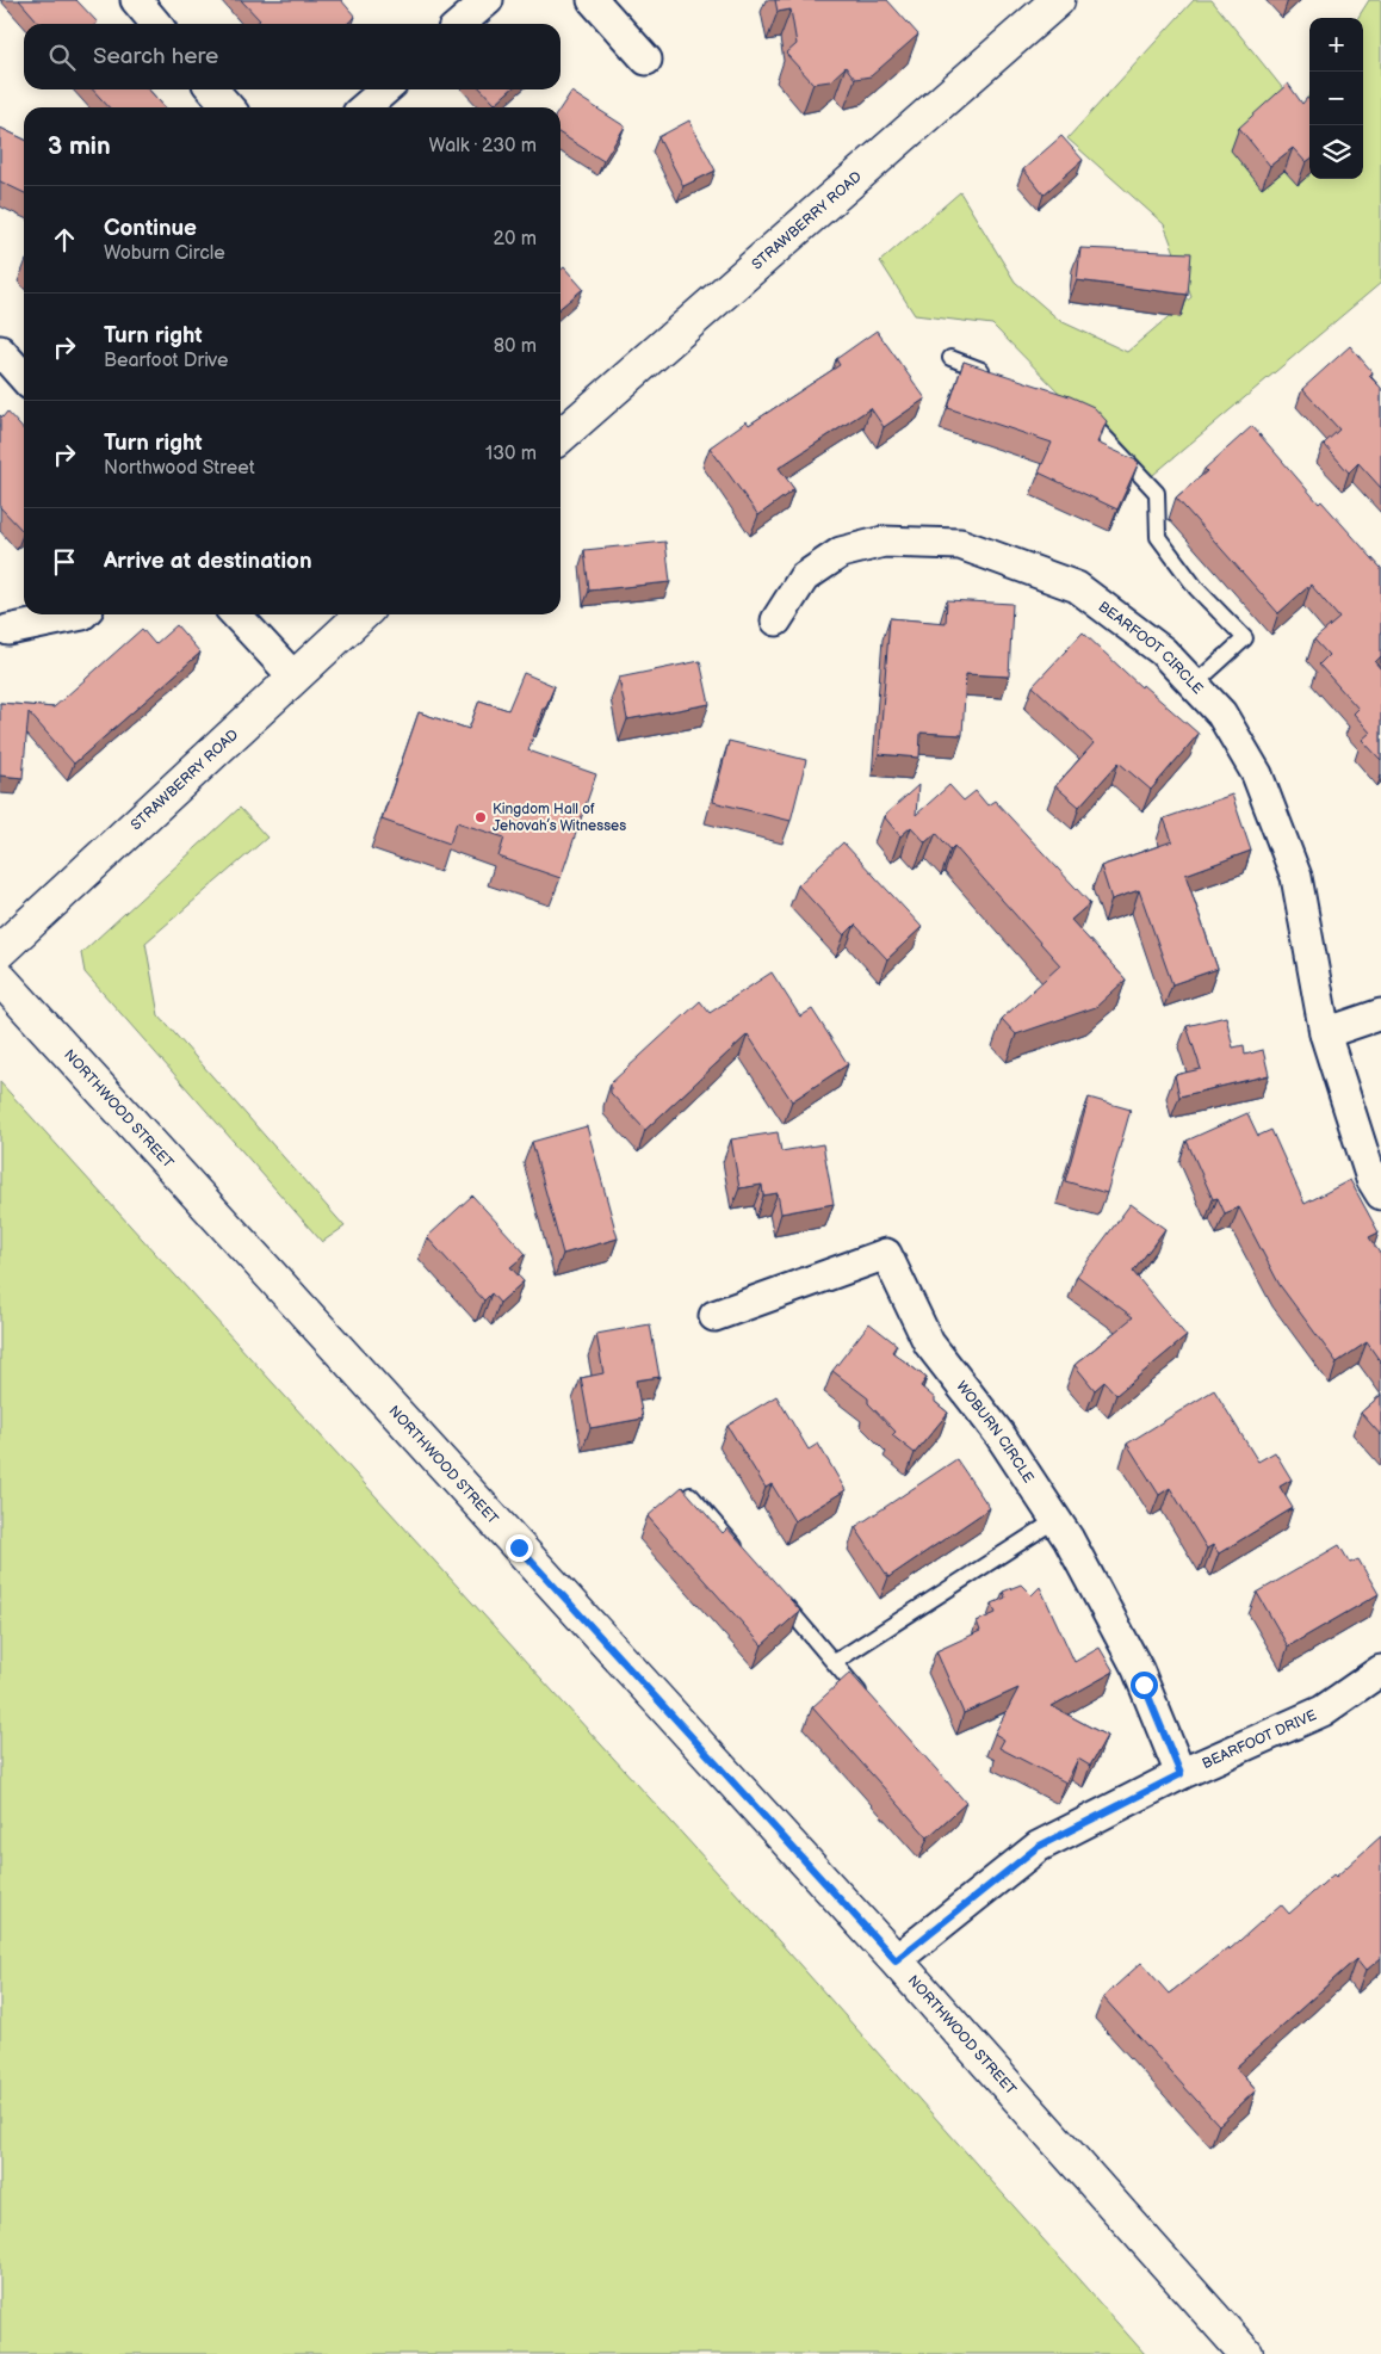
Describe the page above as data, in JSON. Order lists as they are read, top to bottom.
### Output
{
  "streets": {
    "street": [
      "STRAWBERRY ROAD",
      "BEARFOOT CIRCLE",
      "NORTHWOOD STREET",
      "WOBURN CIRCLE",
      "BEARFOOT DRIVE"
    ]
  },
  "crossings": [
    ["NORTHWOOD STREET", "BEARFOOT DRIVE"],
    ["WOBURN CIRCLE", "BEARFOOT DRIVE"]
  ],
  "places": ["Kingdom Hall of Jehovah’s Witnesses"],
  "page": {
    "map_buttons": ["+", "−"],
    "search": "Search here",
    "heading": ["3 min", "Walk · 230 m"],
    "list": [
      ["Continue", "Woburn Circle", "20 m"],
      ["Turn right", "Bearfoot Drive", "80 m"],
      ["Turn right", "Northwood Street", "130 m"],
      "Arrive at destination"
    ]
  }
}
